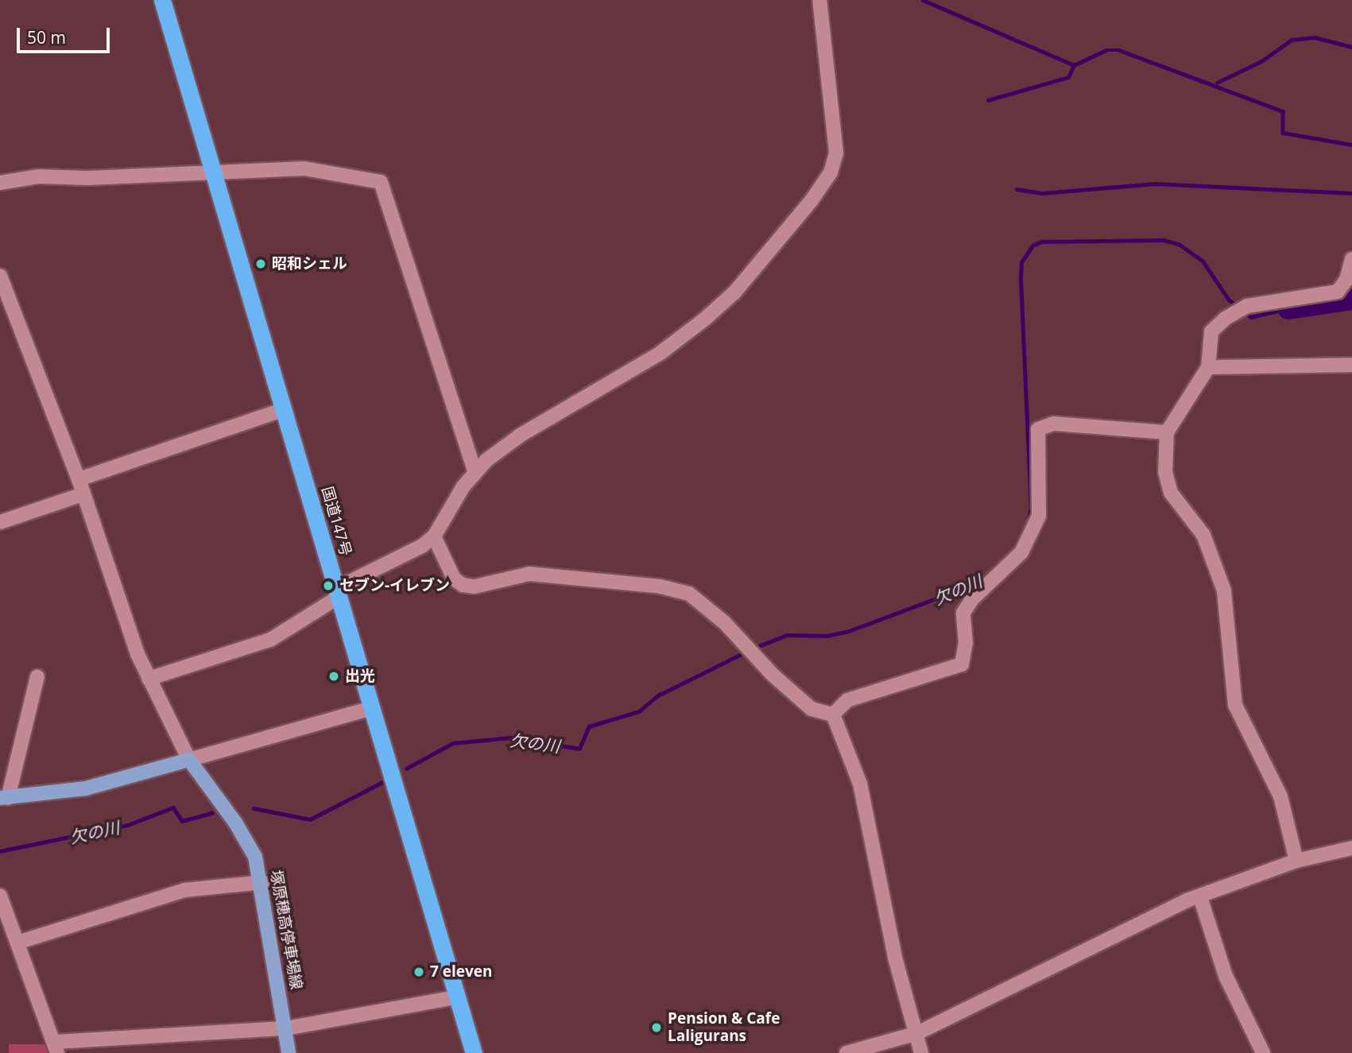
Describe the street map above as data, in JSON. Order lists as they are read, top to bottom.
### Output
{
  "streets": {
    "highway": ["国道147号"],
    "main road": ["塚原穂高停車場線"]
  },
  "water": ["欠の川"],
  "places": [
    "昭和シェル",
    "セブン-イレブン",
    "出光",
    "7 eleven",
    "Pension & Cafe Laligurans"
  ],
  "scale_bar": "50 m"
}
